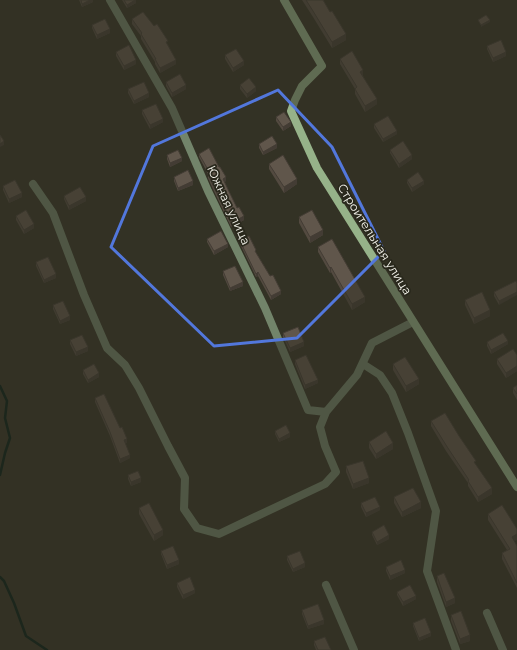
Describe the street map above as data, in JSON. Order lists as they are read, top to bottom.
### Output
{
  "streets": {
    "street": ["Южная улица", "Строительная улица"]
  }
}
